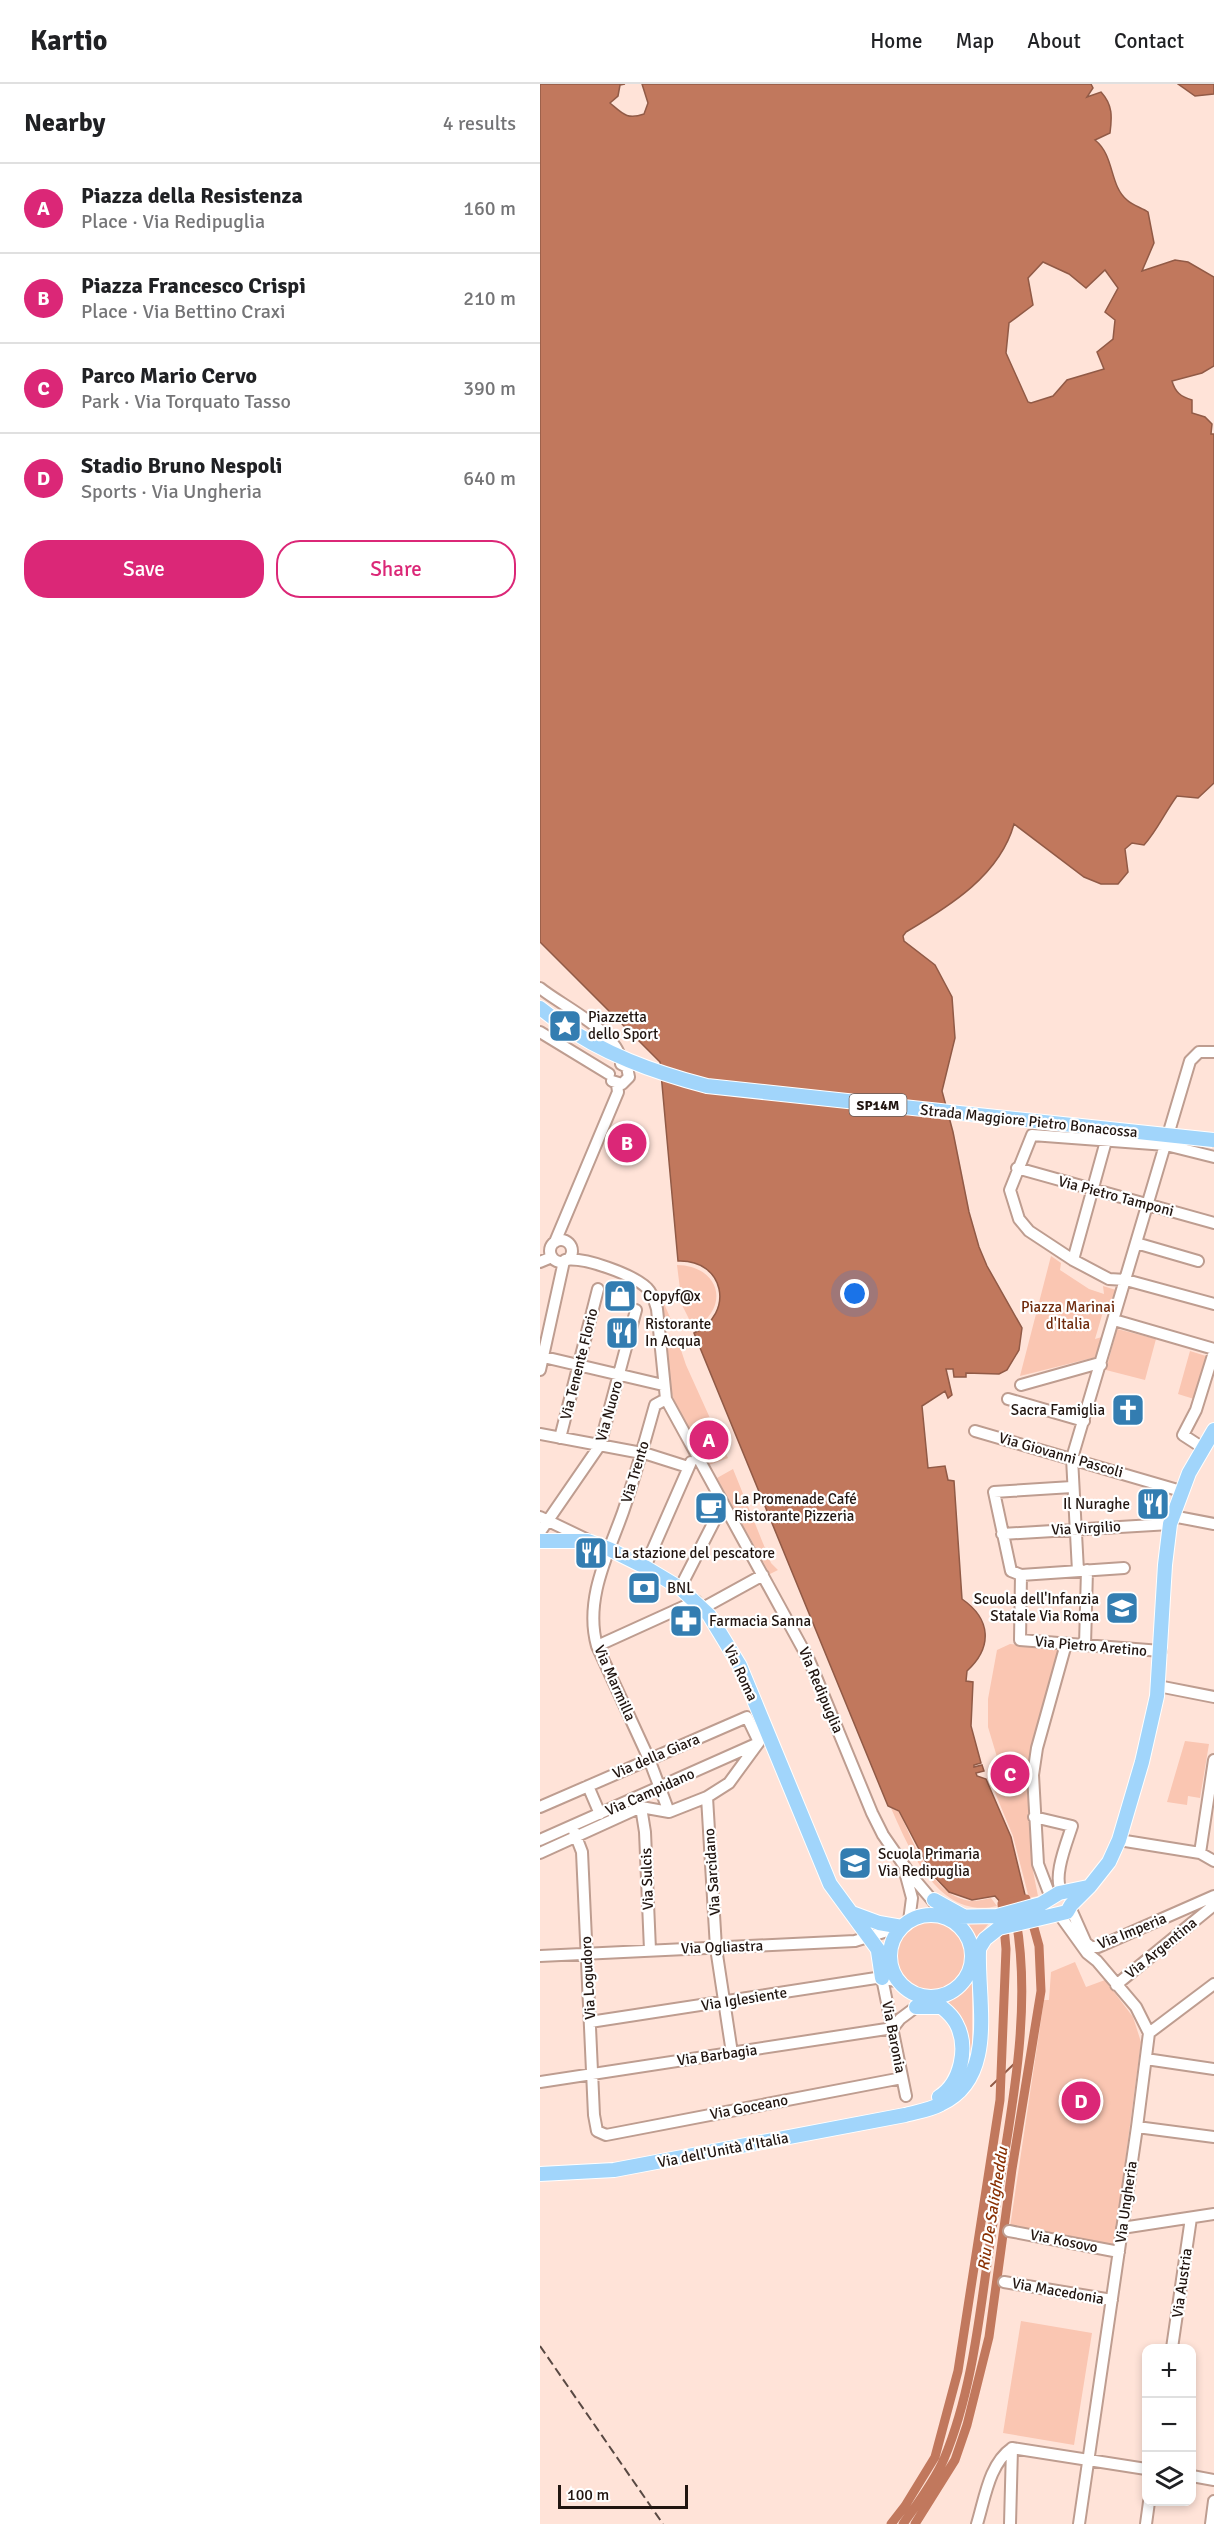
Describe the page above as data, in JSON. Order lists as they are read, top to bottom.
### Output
{
  "streets": {
    "main road": [
      "SP14M",
      "Strada Maggiore Pietro Bonacossa",
      "Via Roma",
      "Via dell'Unità d'Italia"
    ],
    "street": [
      "Via Pietro Tamponi",
      "Via Tenente Florio",
      "Via Nuoro",
      "Via Giovanni Pascoli",
      "Via Trento",
      "Via Virgilio",
      "Via Pietro Aretino",
      "Via Marmilla",
      "Via Redipuglia",
      "Via della Giara",
      "Via Campidano",
      "Via Sarcidano",
      "Via Sulcis",
      "Via Imperia",
      "Via Ogliastra",
      "Via Argentina",
      "Via Logudoro",
      "Via Iglesiente",
      "Via Baronia",
      "Via Barbagia",
      "Via Goceano",
      "Via Ungheria",
      "Via Kosovo",
      "Via Austria",
      "Via Macedonia"
    ]
  },
  "crossings": [
    ["Via Nuoro", "Via Roma"],
    ["Via Trento", "Via Roma"],
    ["Via Trento", "Via Marmilla"],
    ["Via Trento", "Via Redipuglia"],
    ["Via Roma", "Via Marmilla"],
    ["Via Roma", "Via Redipuglia"],
    ["Via Roma", "Via della Giara"],
    ["Via Roma", "Via Campidano"],
    ["Via Roma", "Via Ogliastra"],
    ["Via Roma", "Via Iglesiente"],
    ["Via Roma", "Via dell'Unità d'Italia"],
    ["Via Marmilla", "Via della Giara"],
    ["Via Marmilla", "Via Campidano"],
    ["Via Redipuglia", "Via Ogliastra"],
    ["Via Redipuglia", "Via Iglesiente"],
    ["Via Redipuglia", "Via dell'Unità d'Italia"],
    ["Via della Giara", "Via Campidano"],
    ["Via Campidano", "Via Sarcidano"],
    ["Via Campidano", "Via Sulcis"],
    ["Via Campidano", "Via Logudoro"],
    ["Via Sarcidano", "Via Ogliastra"],
    ["Via Sarcidano", "Via Iglesiente"],
    ["Via Sarcidano", "Via Barbagia"],
    ["Via Sulcis", "Via Ogliastra"],
    ["Via Imperia", "Via Argentina"],
    ["Via Ogliastra", "Via Logudoro"],
    ["Via Ogliastra", "Via Iglesiente"],
    ["Via Ogliastra", "Via dell'Unità d'Italia"],
    ["Via Logudoro", "Via Iglesiente"],
    ["Via Logudoro", "Via Barbagia"],
    ["Via Logudoro", "Via Goceano"],
    ["Via Iglesiente", "Via Baronia"],
    ["Via Iglesiente", "Via dell'Unità d'Italia"],
    ["Via Baronia", "Via Barbagia"],
    ["Via Baronia", "Via Goceano"],
    ["Via Ungheria", "Via Kosovo"],
    ["Via Ungheria", "Via Macedonia"]
  ],
  "water": ["Riu De Saligheddu"],
  "parks": ["Piazza Marinai d'Italia"],
  "places": {
    "place": ["Piazzetta dello Sport"],
    "shop": ["Copyf@x"],
    "restaurant": ["Ristorante In Acqua", "Il Nuraghe", "La stazione del pescatore"],
    "church": ["Sacra Famiglia"],
    "cafe": ["La Promenade Café Ristorante Pizzeria"],
    "bank": ["BNL"],
    "school or university": ["Scuola dell'Infanzia Statale Via Roma", "Scuola Primaria Via Redipuglia"],
    "pharmacy": ["Farmacia Sanna"]
  },
  "scale_bar": "100 m",
  "page": {
    "header": "Kartio",
    "nav": [
      "Home",
      "Map",
      "About",
      "Contact"
    ],
    "heading": ["Nearby", "4 results"],
    "list": [
      {
        "mark": "A",
        "name": "Piazza della Resistenza",
        "note": "Place · Via Redipuglia",
        "value": "160 m"
      },
      {
        "mark": "B",
        "name": "Piazza Francesco Crispi",
        "note": "Place · Via Bettino Craxi",
        "value": "210 m"
      },
      {
        "mark": "C",
        "name": "Parco Mario Cervo",
        "note": "Park · Via Torquato Tasso",
        "value": "390 m"
      },
      {
        "mark": "D",
        "name": "Stadio Bruno Nespoli",
        "note": "Sports · Via Ungheria",
        "value": "640 m"
      }
    ],
    "buttons": ["Save", "Share"],
    "pins": [
      "B",
      "A",
      "C",
      "D"
    ],
    "map_buttons": ["+", "−"],
    "scale": "100 m"
  }
}
